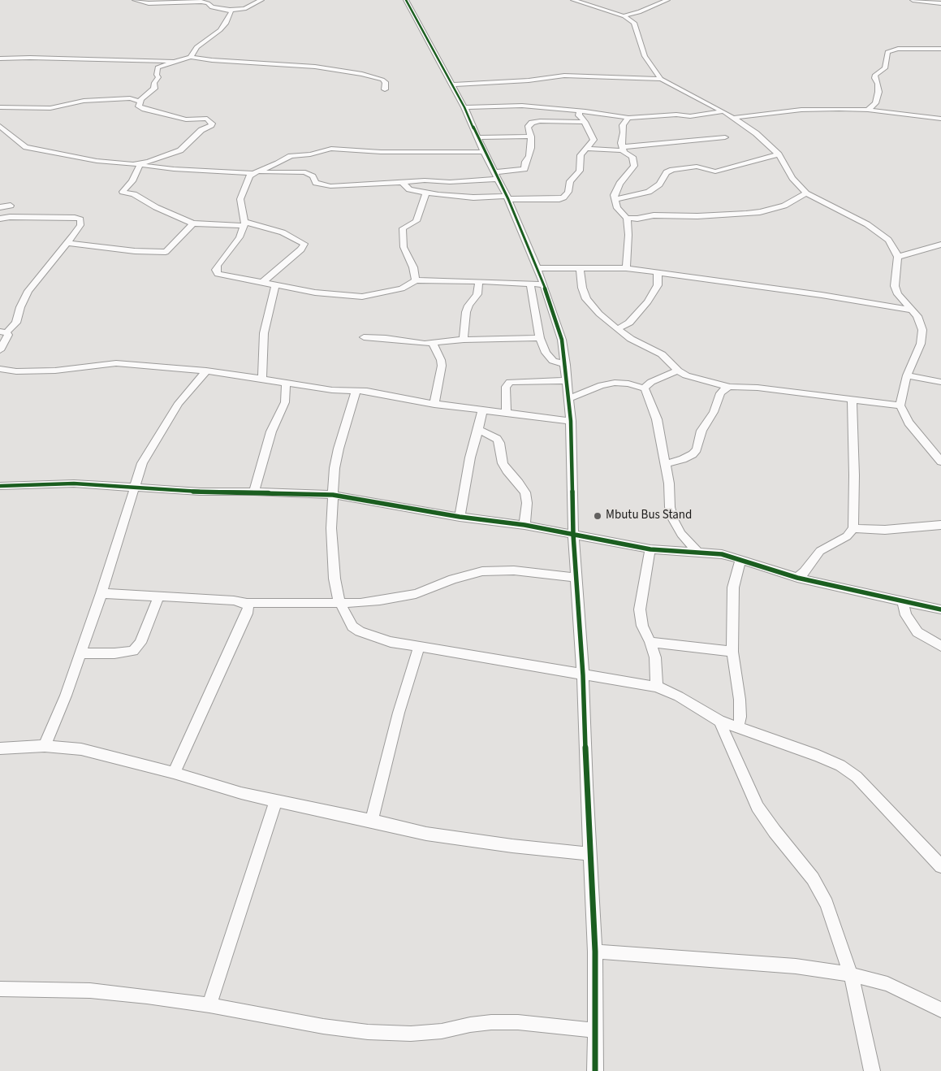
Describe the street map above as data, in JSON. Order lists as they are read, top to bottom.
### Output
{
  "places": ["Mbutu Bus Stand"]
}
